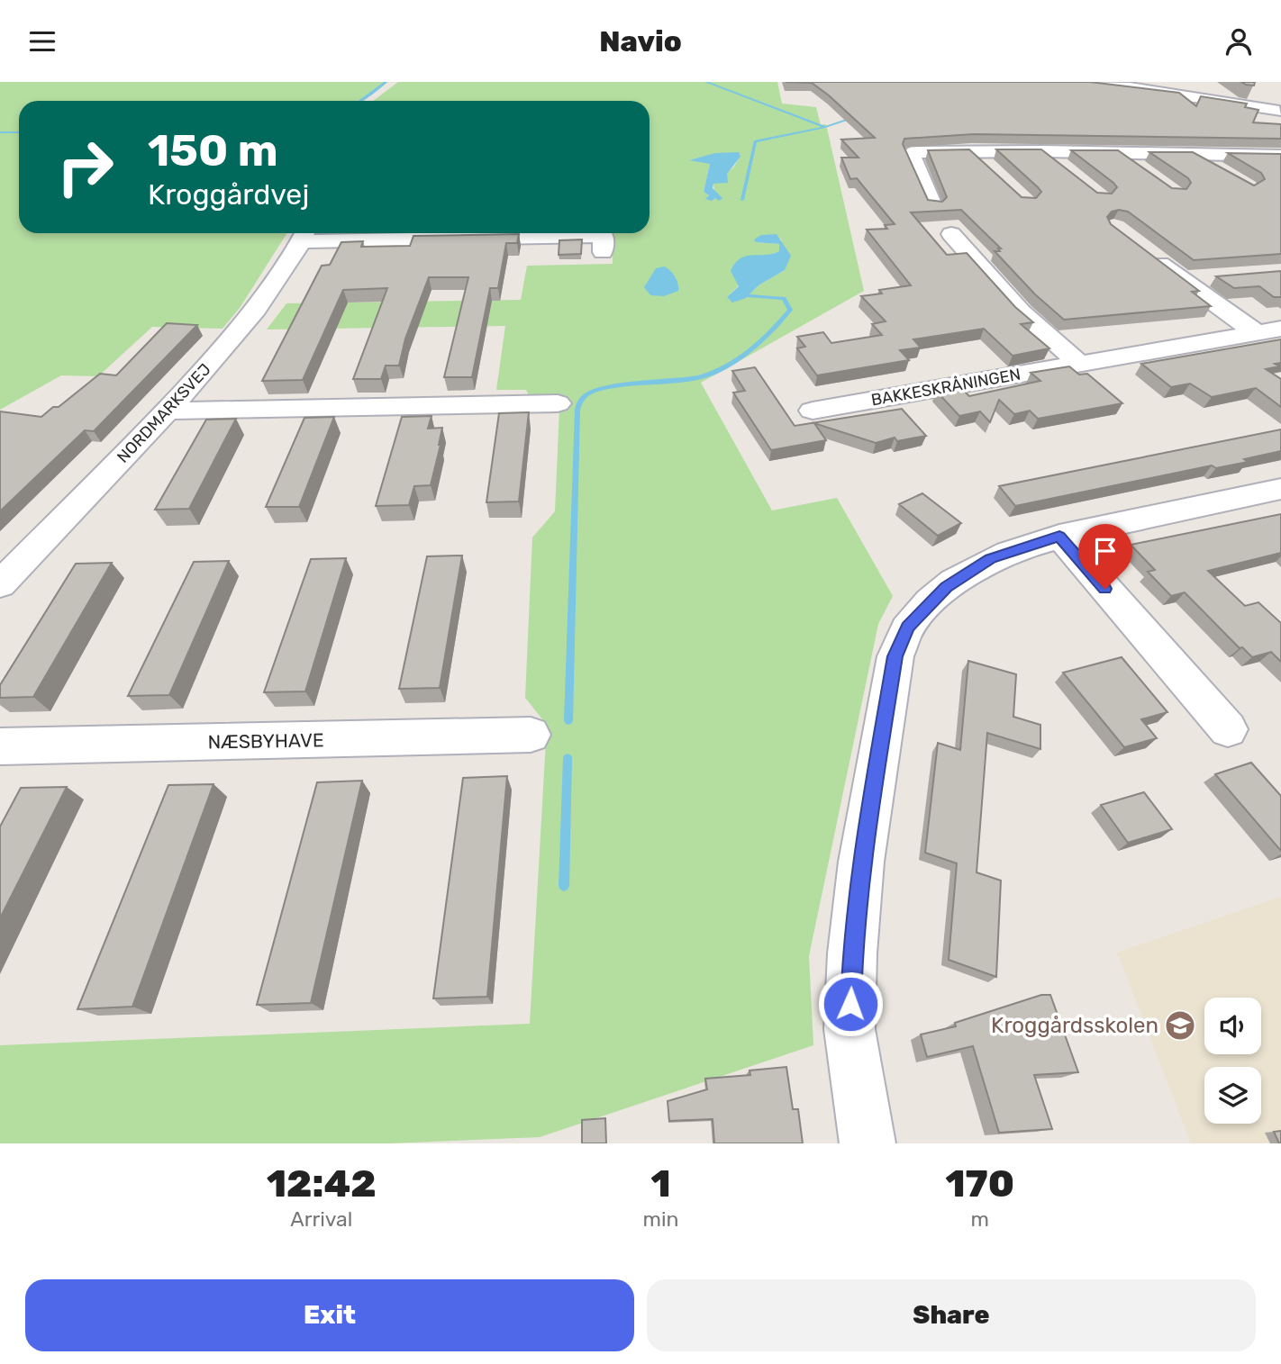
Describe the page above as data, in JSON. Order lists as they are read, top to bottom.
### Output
{
  "streets": {
    "street": ["BAKKESKRÅNINGEN", "NORDMARKSVEJ", "NÆSBYHAVE"]
  },
  "places": {
    "school or university": ["Kroggårdsskolen"]
  },
  "page": {
    "header": "Navio",
    "turn": ["150 m", "Kroggårdvej"],
    "eta": [
      "12:42",
      "Arrival",
      "1",
      "min",
      "170",
      "m"
    ],
    "buttons": ["Exit", "Share"]
  }
}
